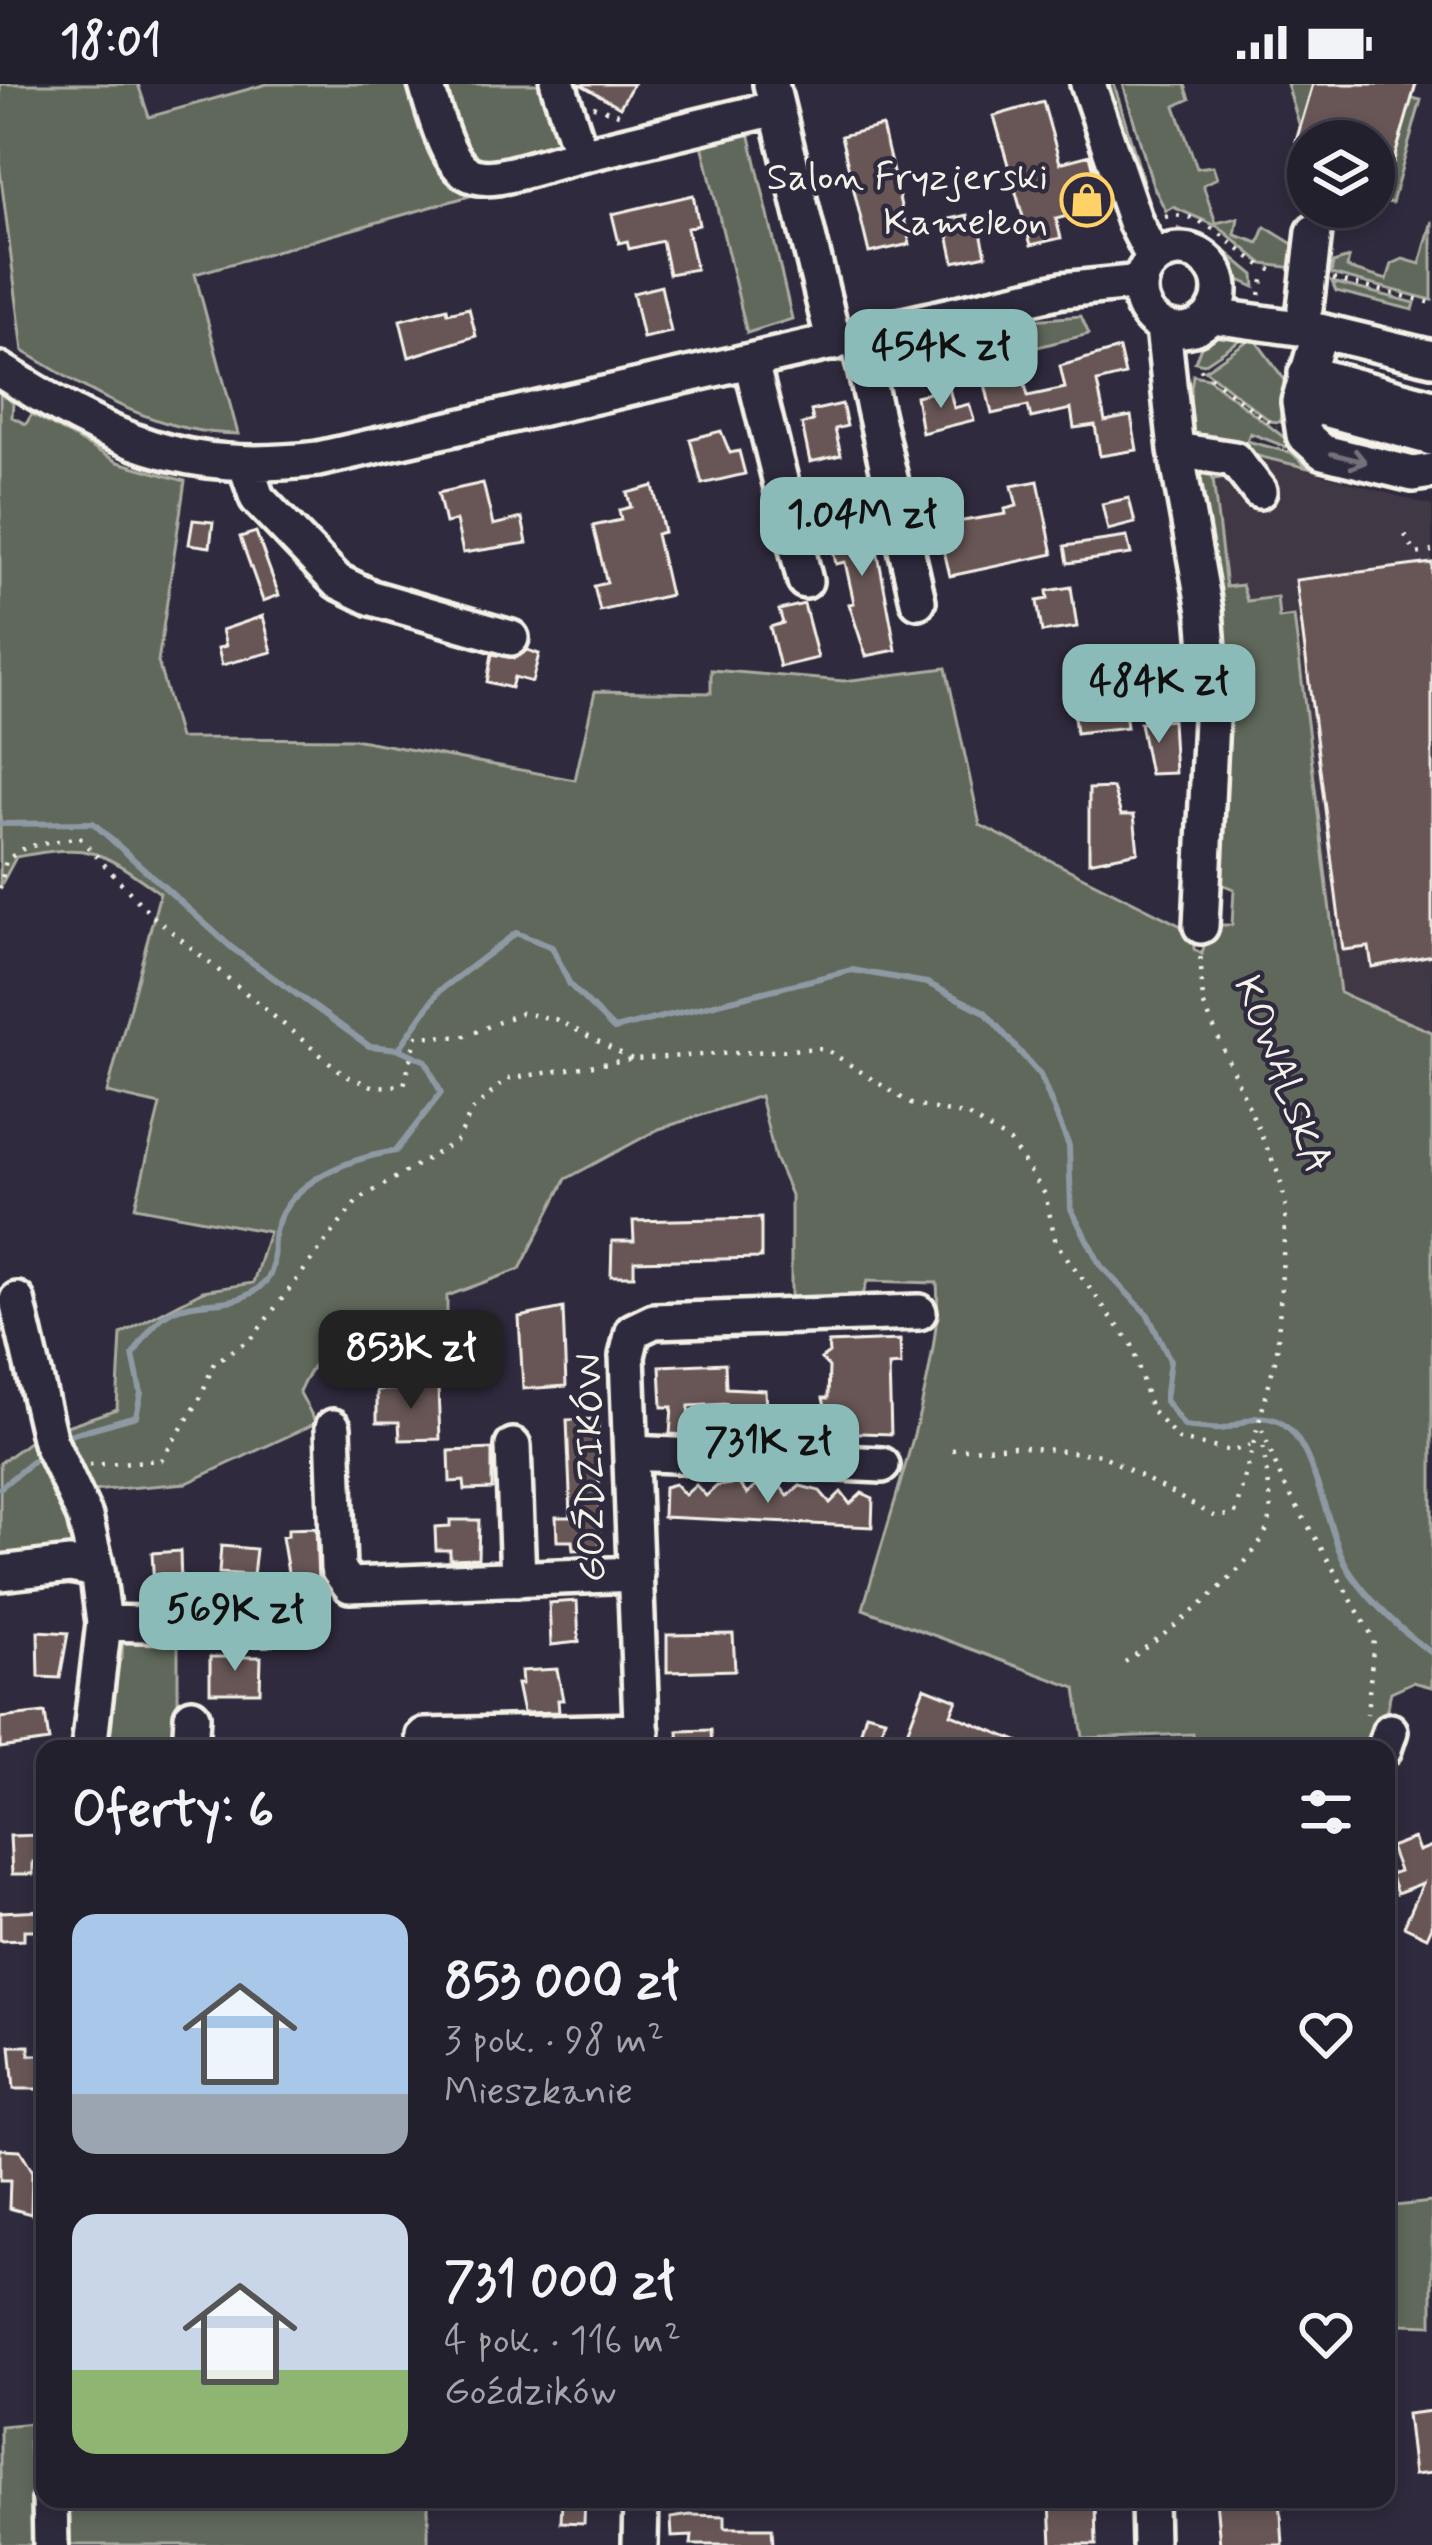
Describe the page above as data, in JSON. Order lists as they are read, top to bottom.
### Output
{
  "streets": {
    "street": ["GOŹDZIKÓW"],
    "path": ["KOWALSKA"]
  },
  "places": {
    "shop": ["Salon Fryzjerski Kameleon"]
  },
  "page": {
    "status": "18:01",
    "price": [
      "454K zł",
      "1.04M zł",
      "484K zł",
      "853K zł",
      "731K zł",
      "569K zł"
    ],
    "heading": "Oferty: 6",
    "list": [
      {
        "name": "853 000 zł",
        "note": "3 pok. · 98 m² · Mieszkanie"
      },
      {
        "name": "731 000 zł",
        "note": "4 pok. · 116 m² · Goździków"
      }
    ]
  }
}
